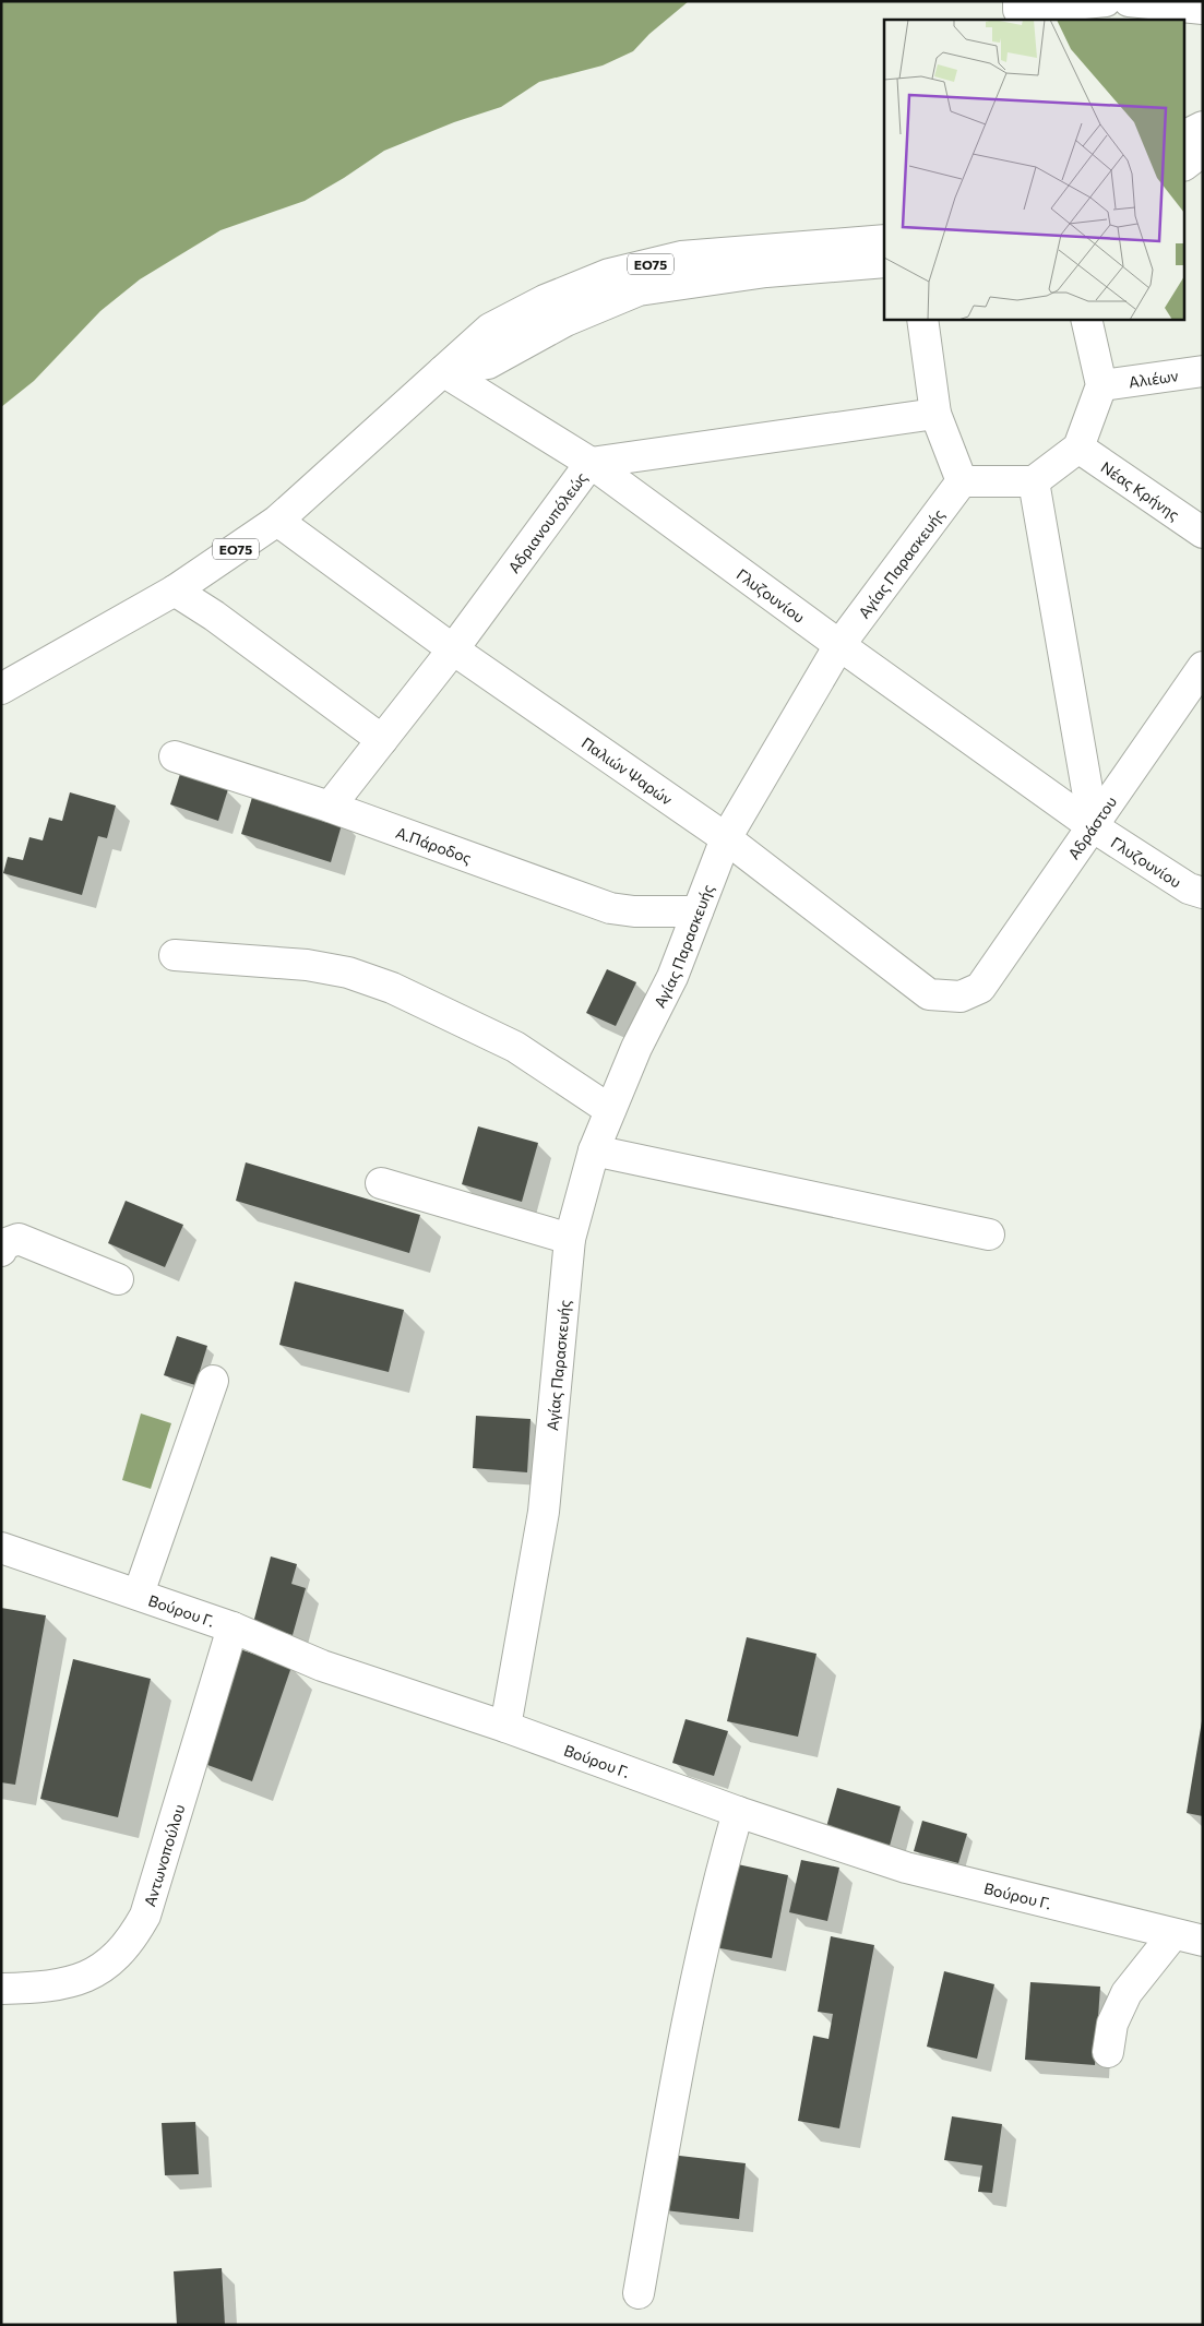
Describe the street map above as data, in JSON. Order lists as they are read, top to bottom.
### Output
{
  "streets": {
    "street": [
      "ΕΟ75",
      "Αλιέων",
      "Νέας Κρήνης",
      "Αδριανουπόλεώς",
      "Αγίας Παρασκευής",
      "Γλυζουνίου",
      "Παλιών Ψαρών",
      "Αδράστου",
      "Α.Πάροδος",
      "Βούρου Γ.",
      "Αντωνοπούλου"
    ]
  },
  "crossings": [
    ["ΕΟ75", "Γλυζουνίου"],
    ["ΕΟ75", "Παλιών Ψαρών"],
    ["Αδριανουπόλεώς", "Γλυζουνίου"],
    ["Αδριανουπόλεώς", "Παλιών Ψαρών"],
    ["Αδριανουπόλεώς", "Α.Πάροδος"],
    ["Αγίας Παρασκευής", "Γλυζουνίου"],
    ["Αγίας Παρασκευής", "Παλιών Ψαρών"],
    ["Αγίας Παρασκευής", "Α.Πάροδος"],
    ["Αγίας Παρασκευής", "Βούρου Γ."],
    ["Γλυζουνίου", "Αδράστου"],
    ["Παλιών Ψαρών", "Αδράστου"],
    ["Βούρου Γ.", "Αντωνοπούλου"]
  ]
}
